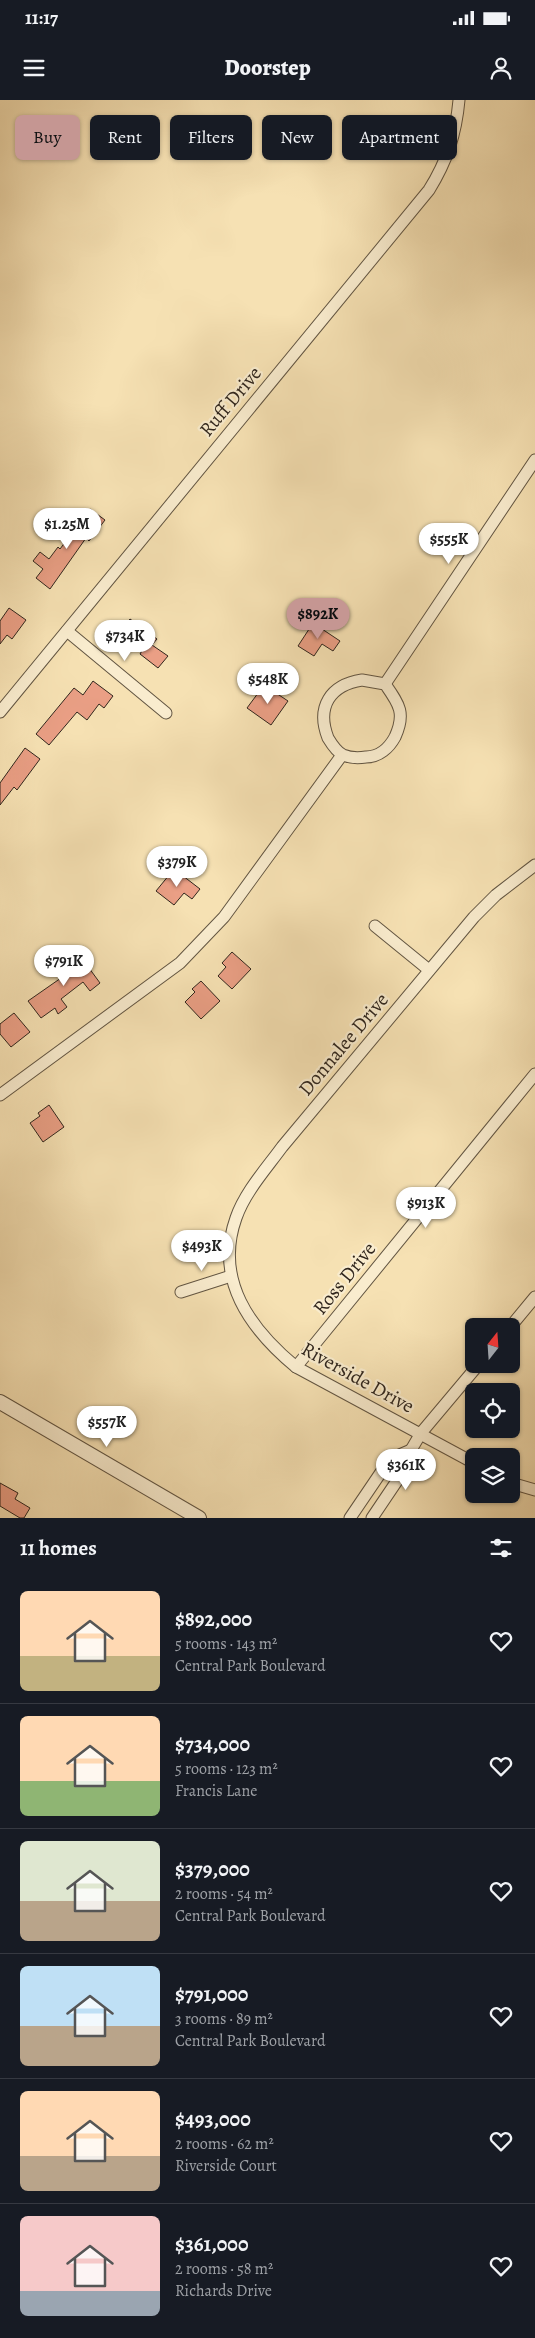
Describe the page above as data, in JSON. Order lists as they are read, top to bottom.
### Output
{
  "streets": {
    "street": [
      "Ruff Drive",
      "Donnalee Drive",
      "Ross Drive",
      "Riverside Drive"
    ]
  },
  "crossings": [
    ["Donnalee Drive", "Riverside Drive"],
    ["Ross Drive", "Riverside Drive"]
  ],
  "north": "top",
  "page": {
    "status": "11:17",
    "header": "Doorstep",
    "chip": [
      "Buy",
      "Rent",
      "Filters",
      "New",
      "Apartment"
    ],
    "price": [
      "$1.25M",
      "$555K",
      "$892K",
      "$734K",
      "$548K",
      "$379K",
      "$791K",
      "$913K",
      "$493K",
      "$557K",
      "$361K"
    ],
    "heading": "11 homes",
    "list": [
      {
        "name": "$892,000",
        "note": "5 rooms · 143 m² · Central Park Boulevard"
      },
      {
        "name": "$734,000",
        "note": "5 rooms · 123 m² · Francis Lane"
      },
      {
        "name": "$379,000",
        "note": "2 rooms · 54 m² · Central Park Boulevard"
      },
      {
        "name": "$791,000",
        "note": "3 rooms · 89 m² · Central Park Boulevard"
      },
      {
        "name": "$493,000",
        "note": "2 rooms · 62 m² · Riverside Court"
      },
      {
        "name": "$361,000",
        "note": "2 rooms · 58 m² · Richards Drive"
      }
    ]
  }
}
